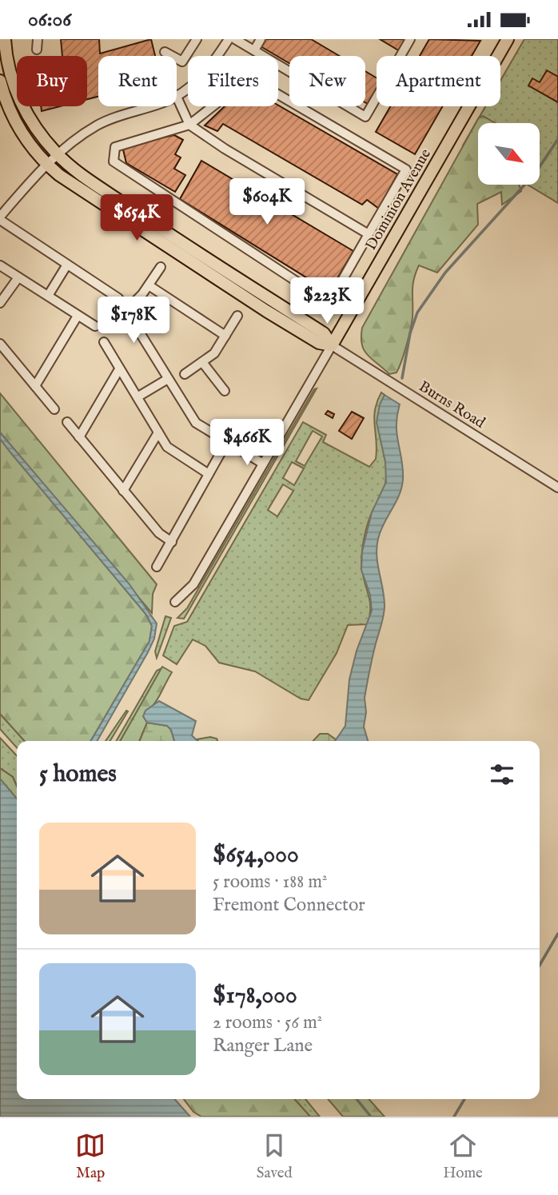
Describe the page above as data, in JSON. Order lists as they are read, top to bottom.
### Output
{
  "streets": {
    "main road": ["Dominion Avenue"],
    "street": ["Burns Road"]
  },
  "crossings": [
    ["Dominion Avenue", "Burns Road"]
  ],
  "north": "bottom right",
  "page": {
    "status": "06:06",
    "chip": [
      "Buy",
      "Rent",
      "Filters",
      "New",
      "Apartment"
    ],
    "price": [
      "$604K",
      "$654K",
      "$223K",
      "$178K",
      "$466K"
    ],
    "heading": "5 homes",
    "list": [
      {
        "name": "$654,000",
        "note": "5 rooms · 188 m² · Fremont Connector"
      },
      {
        "name": "$178,000",
        "note": "2 rooms · 56 m² · Ranger Lane"
      }
    ],
    "tabs": ["Map", "Saved", "Home"]
  }
}
